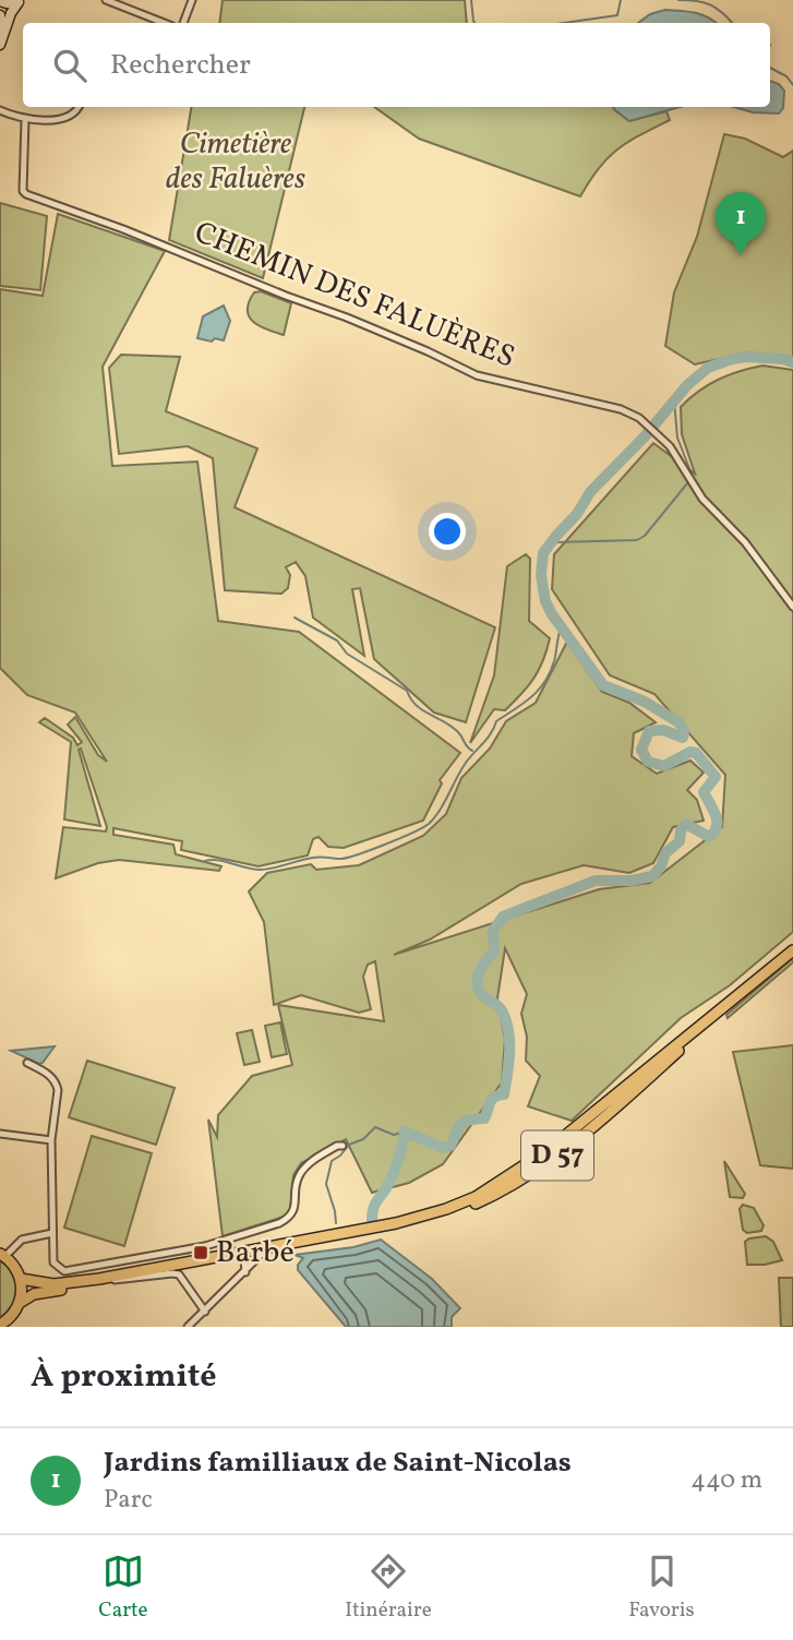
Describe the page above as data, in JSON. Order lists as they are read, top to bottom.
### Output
{
  "streets": {
    "main road": ["D 57"],
    "street": ["CHEMIN DES FALUÈRES"]
  },
  "parks": ["Cimetière des Faluères"],
  "places": {
    "transit": ["Barbé"]
  },
  "page": {
    "search": "Rechercher",
    "pins": "1",
    "heading": "À proximité",
    "list": [
      {
        "mark": "1",
        "name": "Jardins familliaux de Saint-Nicolas",
        "note": "Parc",
        "value": "440 m"
      }
    ],
    "nav": ["Carte", "Itinéraire", "Favoris"]
  }
}
